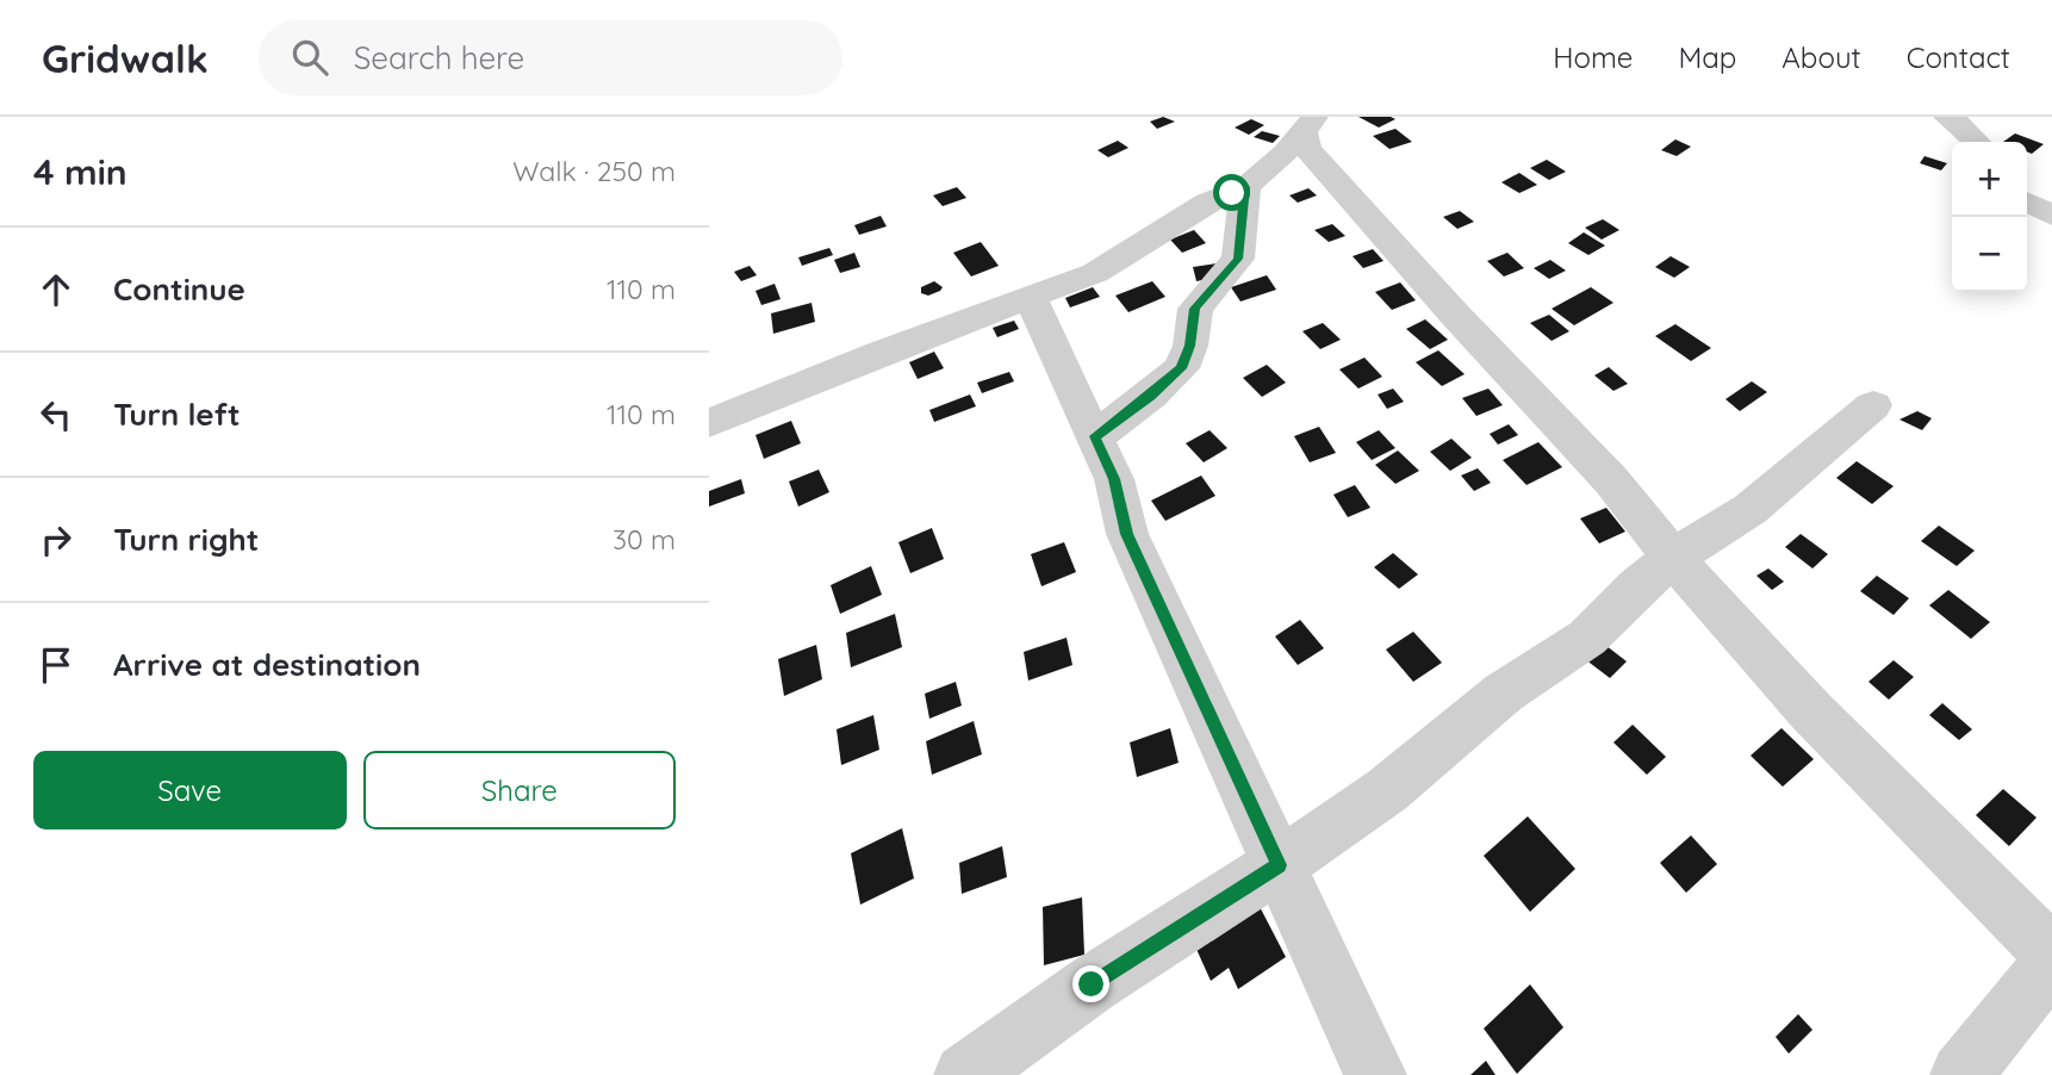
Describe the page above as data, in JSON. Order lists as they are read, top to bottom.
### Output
{
  "page": {
    "header": "Gridwalk",
    "search": "Search here",
    "nav": [
      "Home",
      "Map",
      "About",
      "Contact"
    ],
    "heading": ["4 min", "Walk · 250 m"],
    "map_buttons": ["+", "−"],
    "list": [
      ["Continue", "110 m"],
      ["Turn left", "110 m"],
      ["Turn right", "30 m"],
      "Arrive at destination"
    ],
    "buttons": ["Save", "Share"]
  }
}
